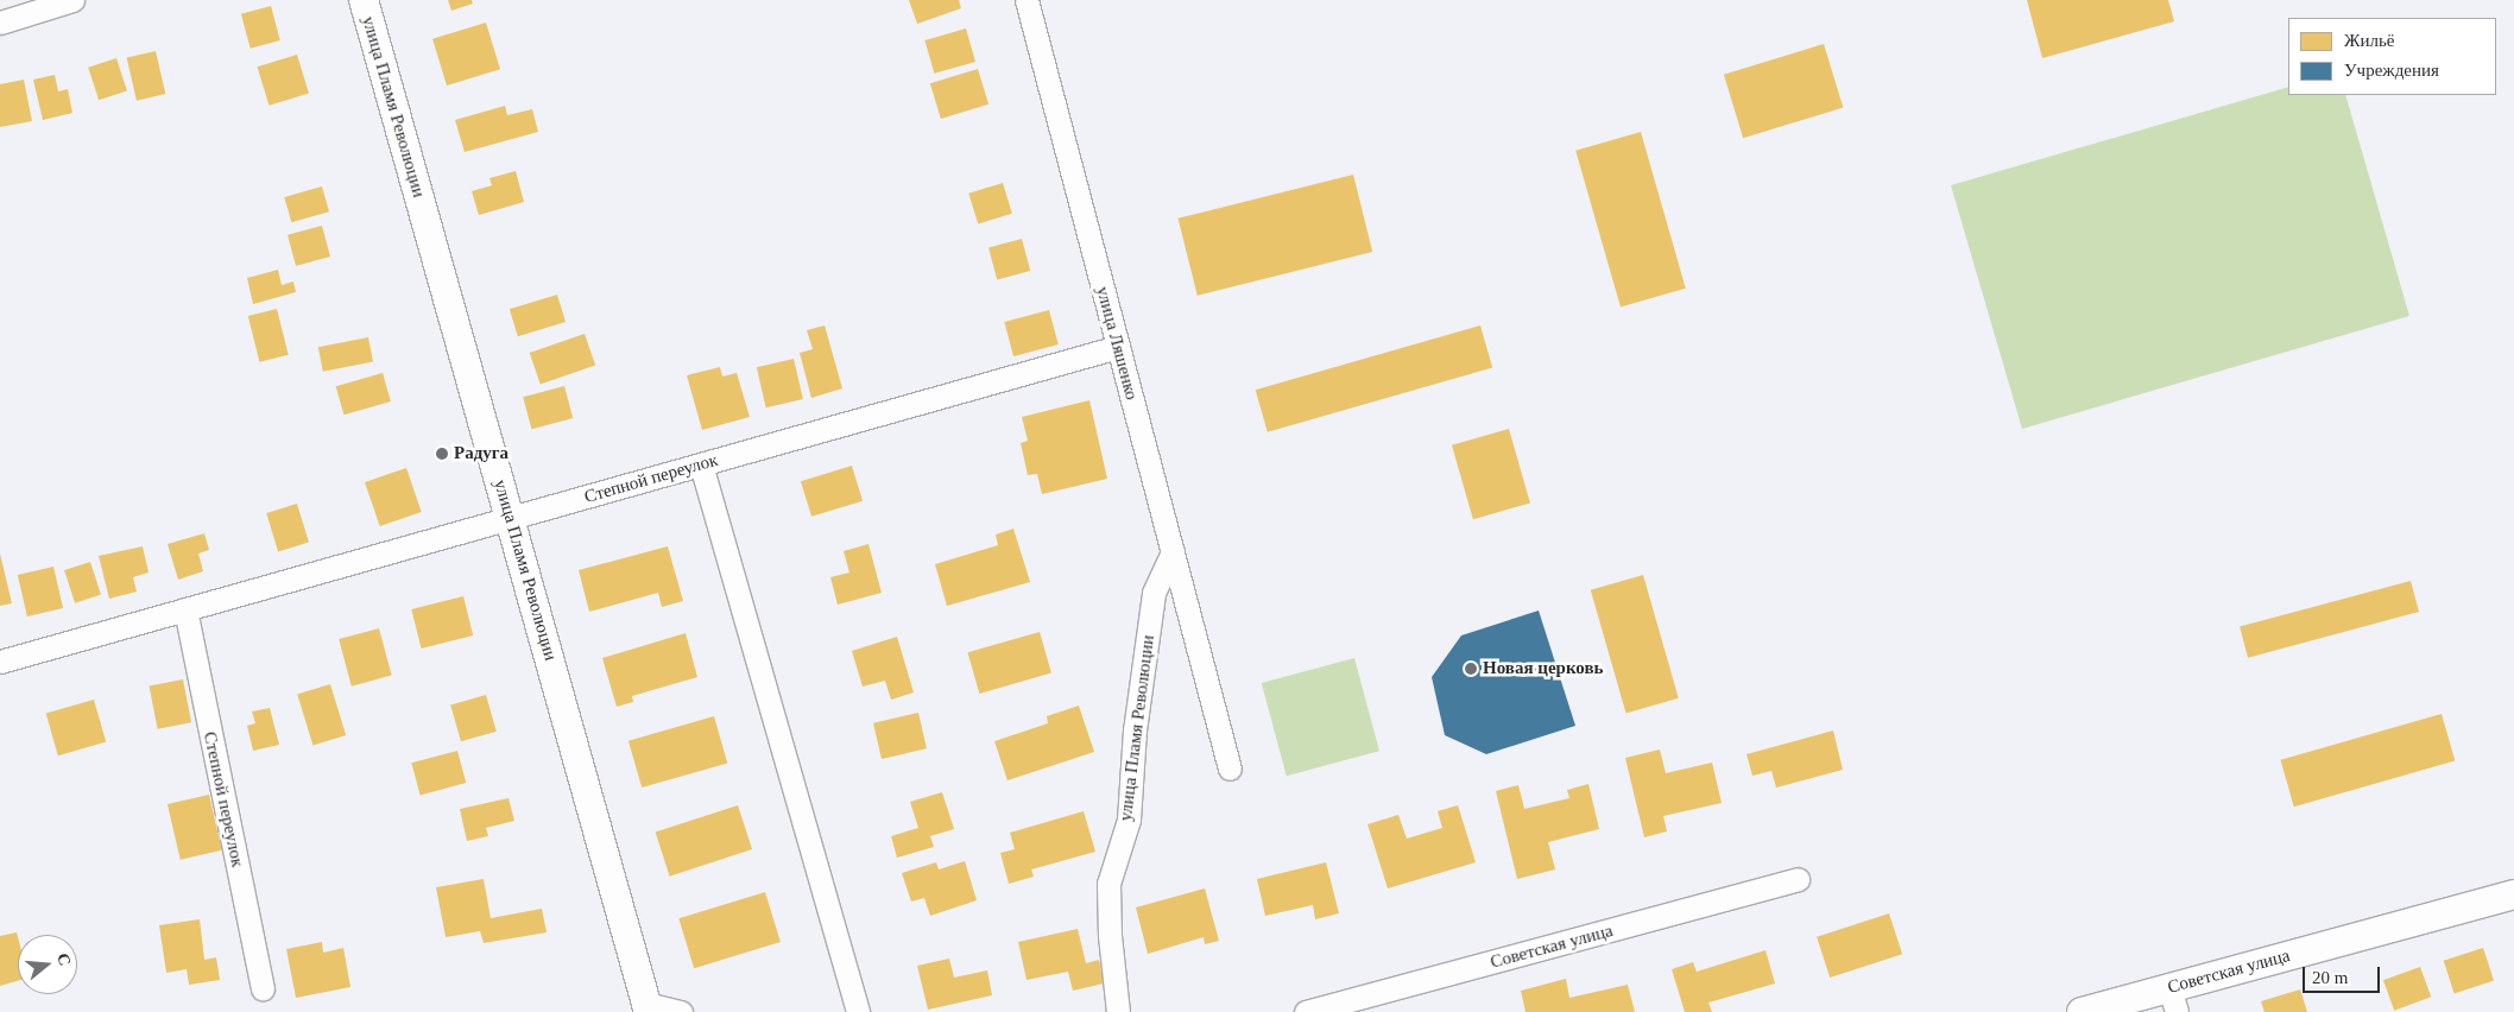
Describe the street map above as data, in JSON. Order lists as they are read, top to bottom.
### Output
{
  "streets": {
    "street": [
      "улица Пламя Революции",
      "улица Ляшенко",
      "Степной переулок",
      "Советская улица"
    ]
  },
  "crossings": [
    ["улица Пламя Революции", "улица Ляшенко"],
    ["улица Пламя Революции", "Степной переулок"],
    ["улица Ляшенко", "Степной переулок"]
  ],
  "places": ["Радуга", "Новая церковь"],
  "legend": ["Жильё", "Учреждения"],
  "scale_bar": "20 m",
  "north": "right"
}
